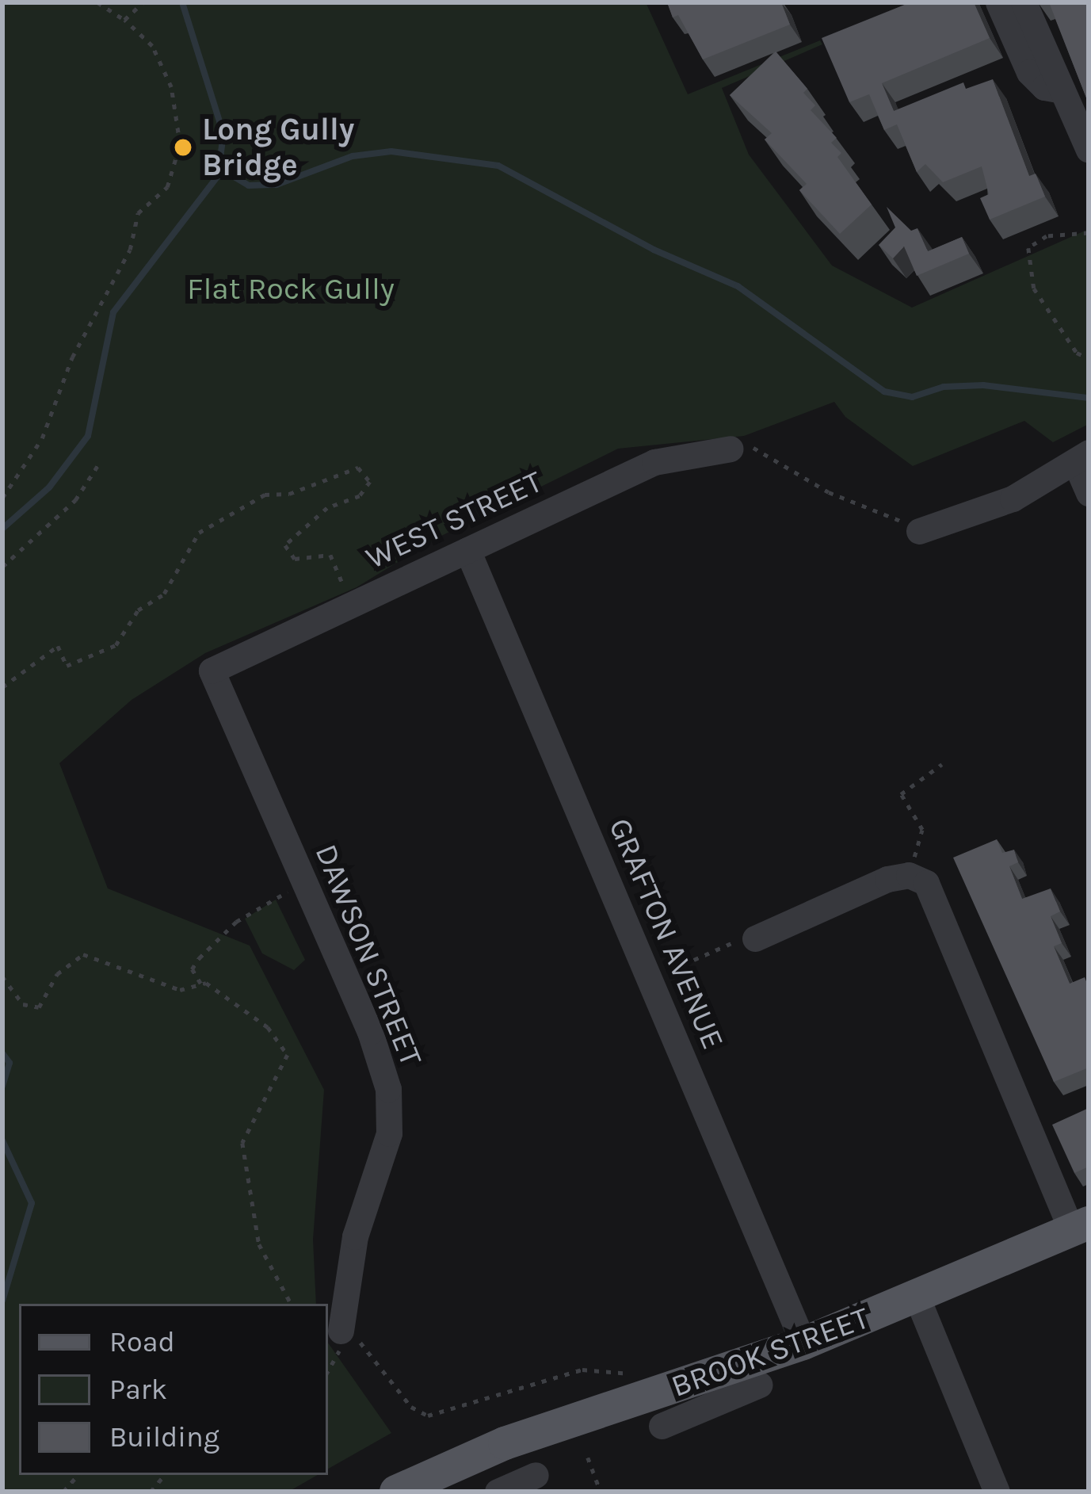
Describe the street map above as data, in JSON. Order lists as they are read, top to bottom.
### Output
{
  "streets": {
    "main road": ["BROOK STREET"],
    "street": ["WEST STREET", "GRAFTON AVENUE", "DAWSON STREET"]
  },
  "crossings": [
    ["WEST STREET", "GRAFTON AVENUE"],
    ["WEST STREET", "DAWSON STREET"],
    ["GRAFTON AVENUE", "BROOK STREET"]
  ],
  "parks": ["Flat Rock Gully"],
  "places": ["Long Gully Bridge"],
  "legend": ["Road", "Park", "Building"]
}
